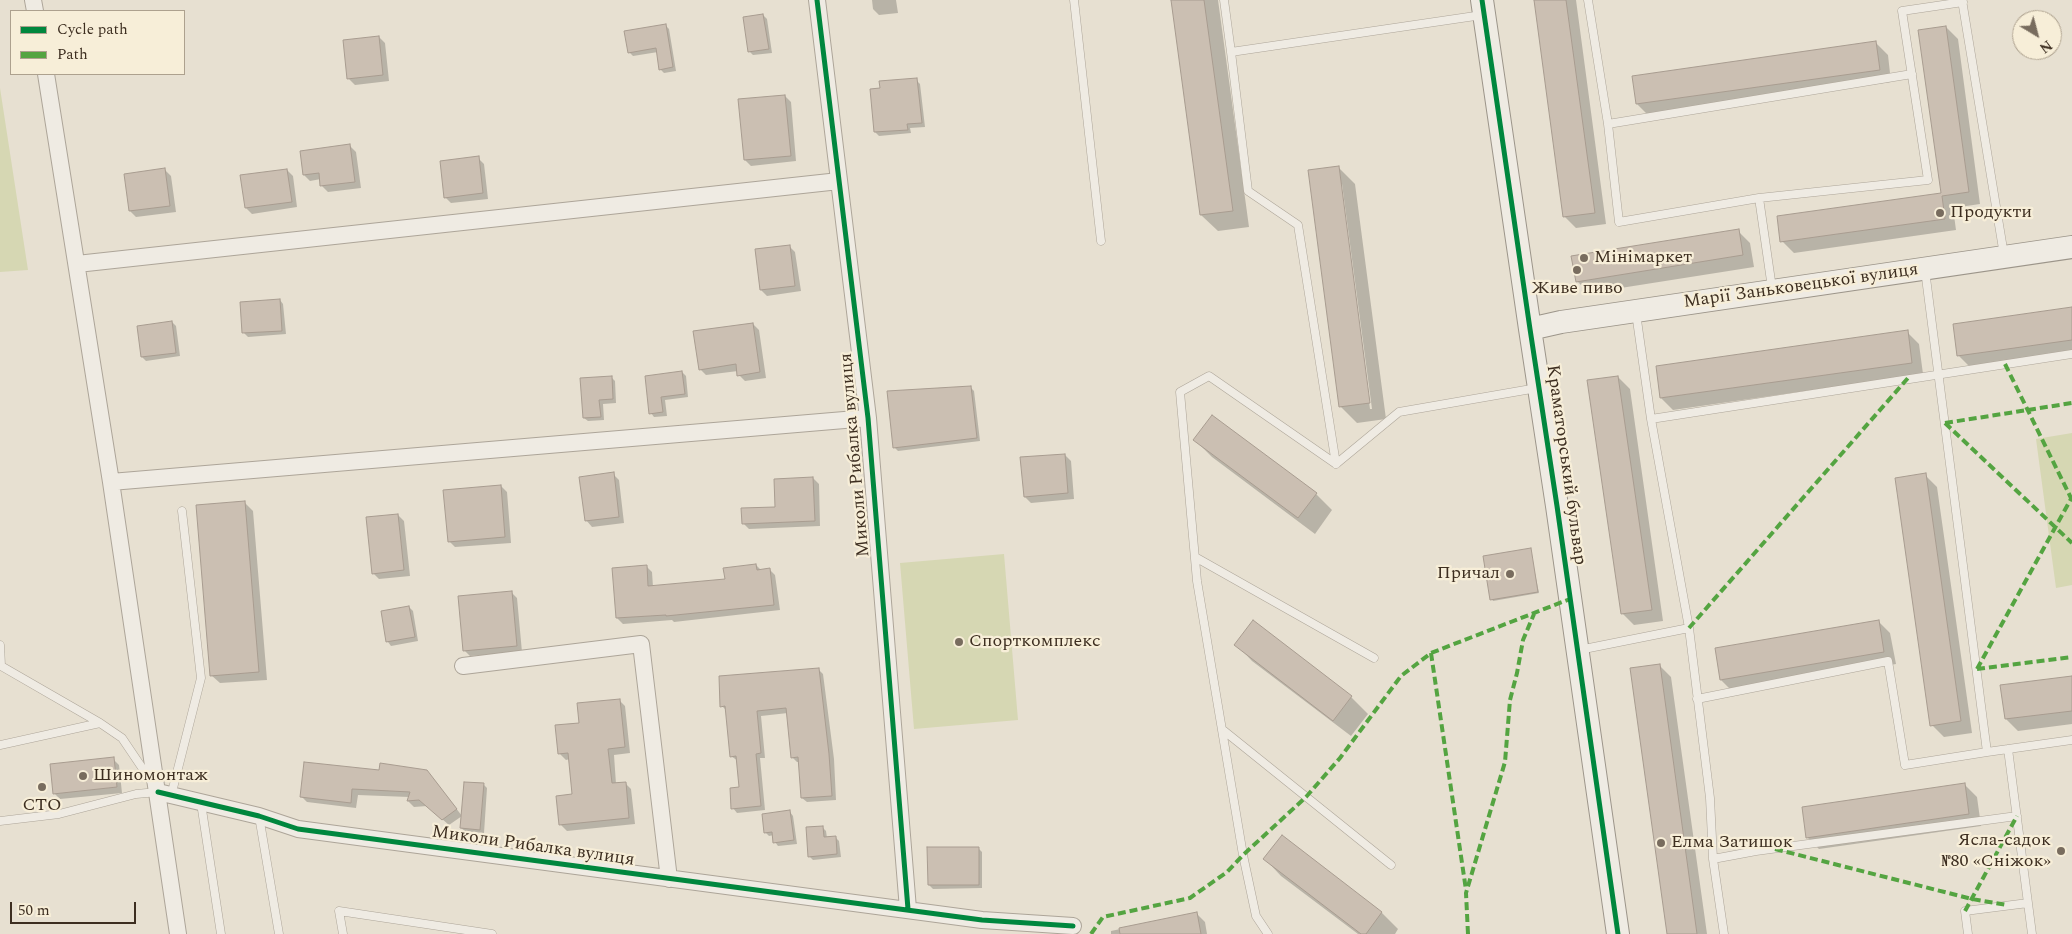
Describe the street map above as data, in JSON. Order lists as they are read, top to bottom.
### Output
{
  "streets": {
    "street": ["Марії Заньковецької вулиця", "Миколи Рибалка вулиця", "Краматорський бульвар"]
  },
  "crossings": [
    ["Марії Заньковецької вулиця", "Краматорський бульвар"]
  ],
  "places": [
    "Продукти",
    "Мінімаркет",
    "Живе пиво",
    "Причал",
    "Спорткомплекс",
    "Шиномонтаж",
    "СТО",
    "Елма Затишок",
    "Ясла-садок №80 «Сніжок»"
  ],
  "legend": ["Cycle path", "Path"],
  "scale_bar": "50 m",
  "north": "bottom right"
}
